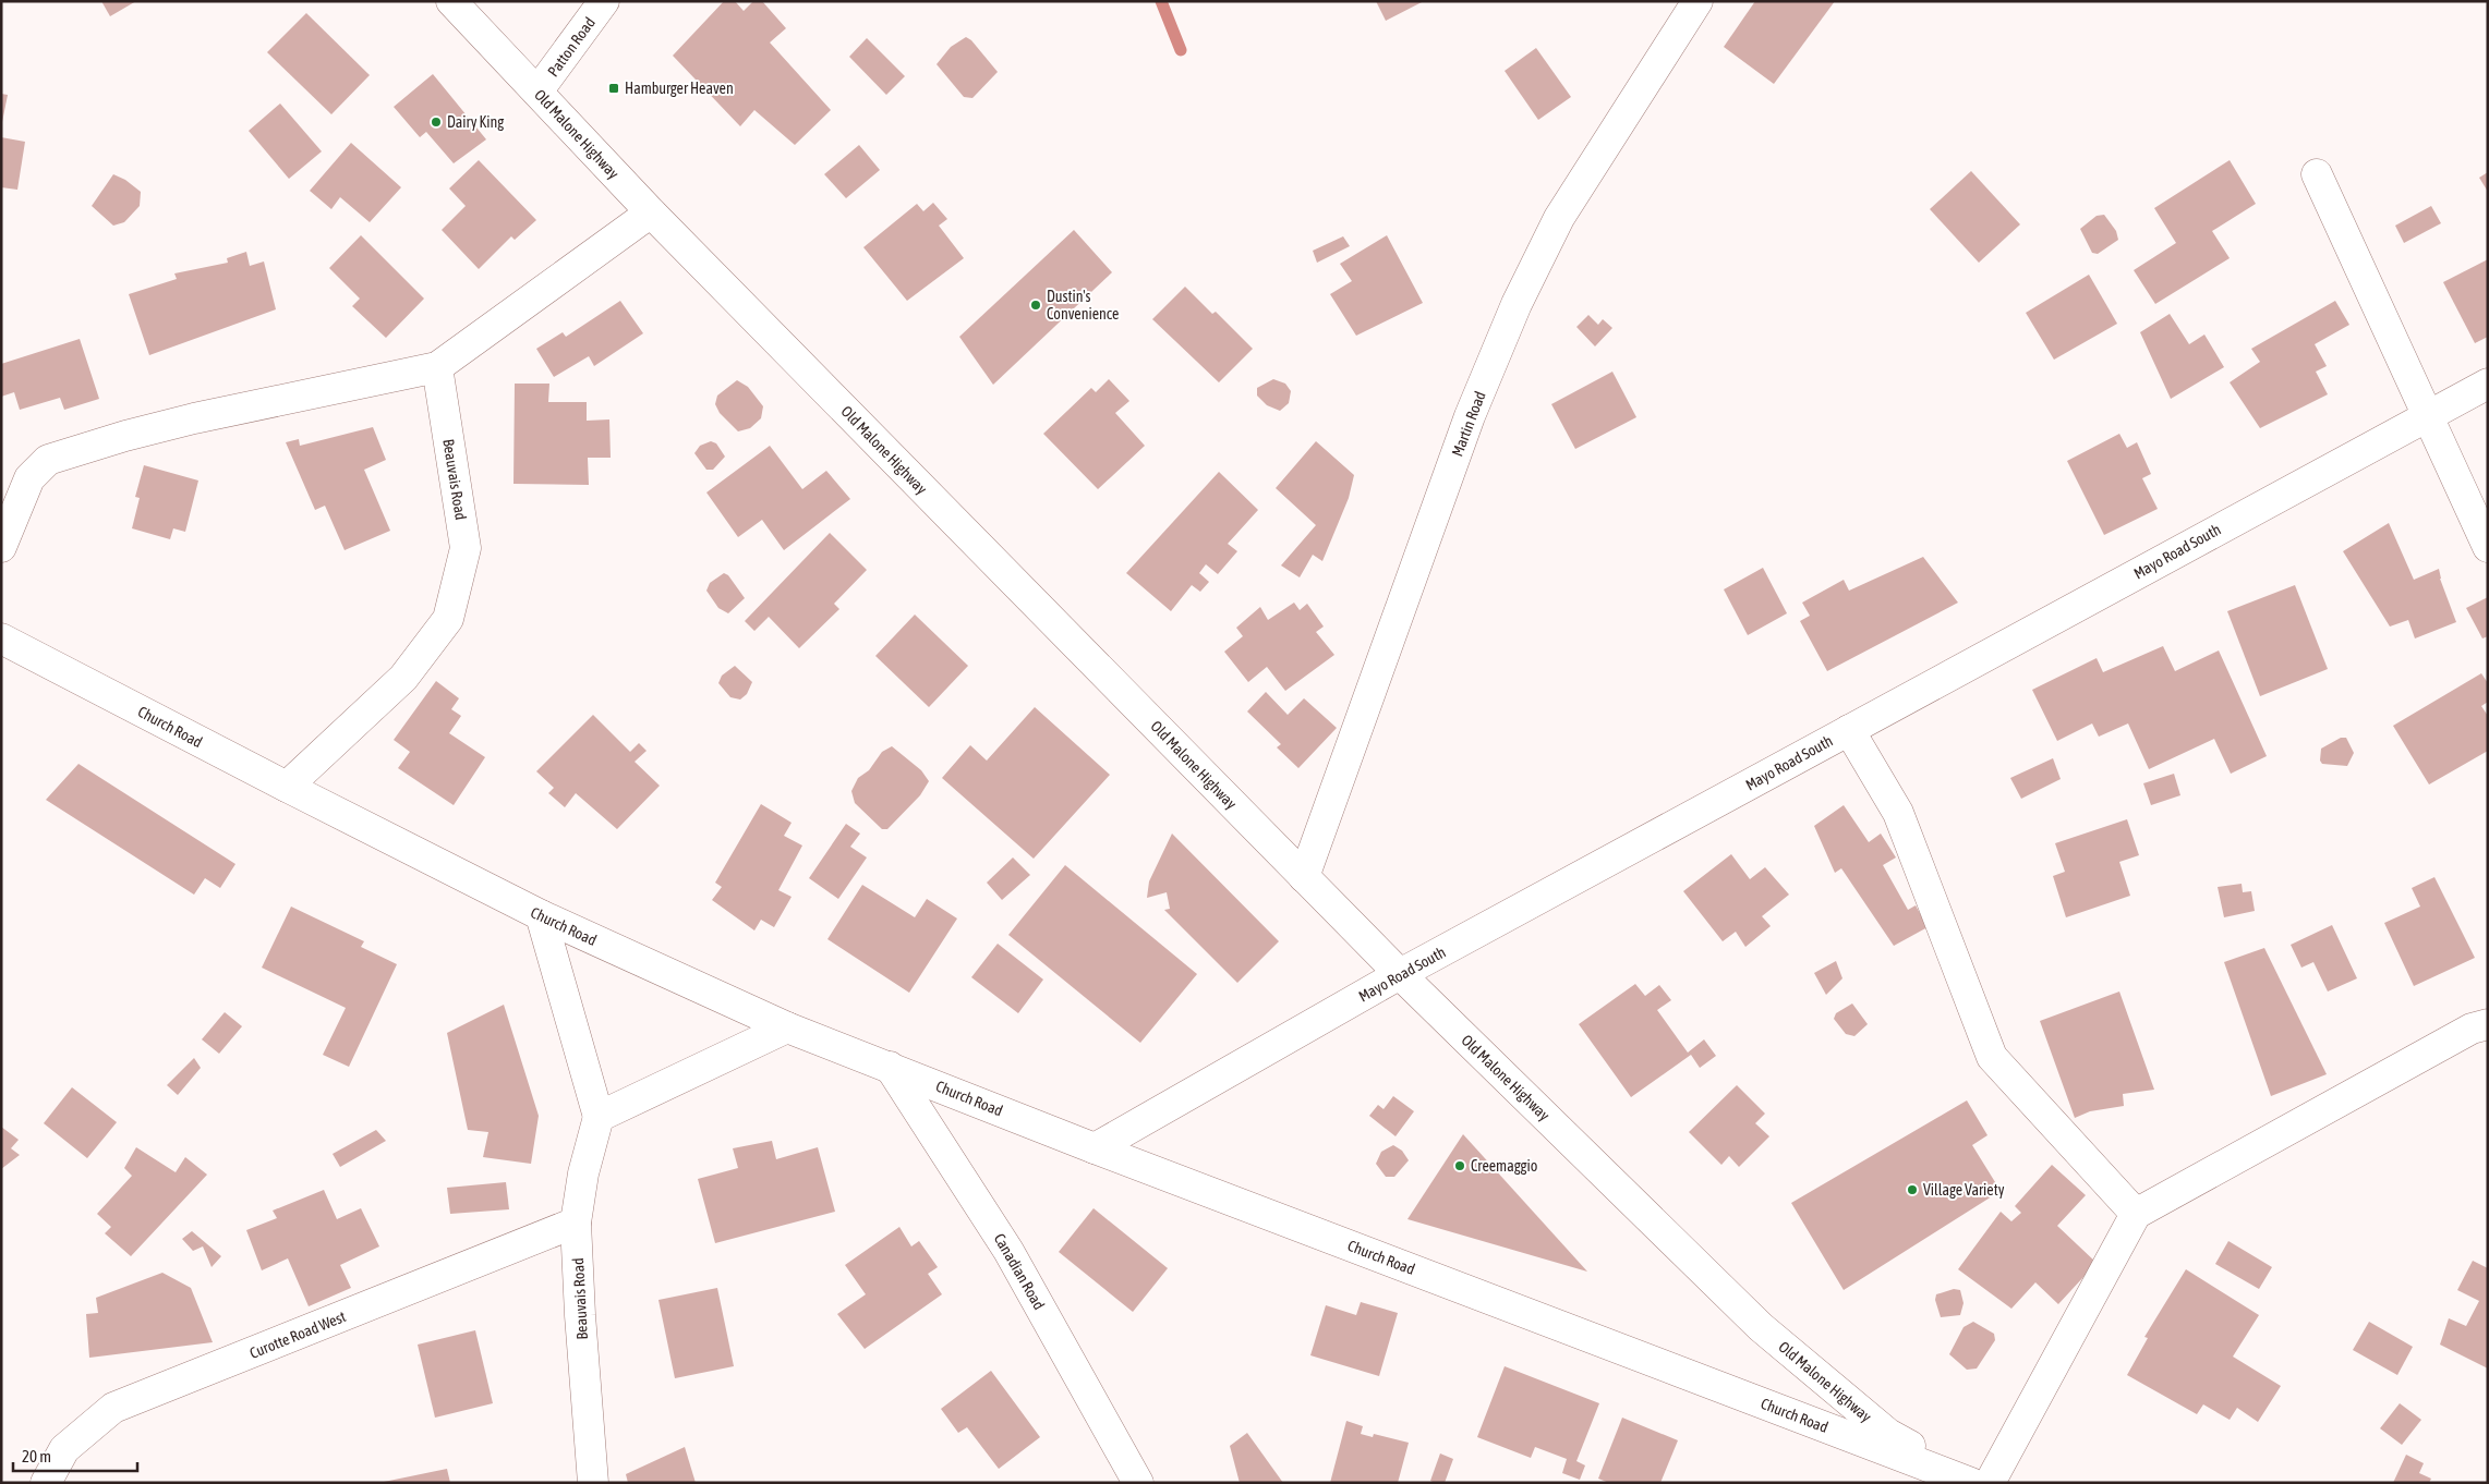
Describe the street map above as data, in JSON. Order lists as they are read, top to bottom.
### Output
{
  "streets": {
    "street": [
      "Patton Road",
      "Old Malone Highway",
      "Martin Road",
      "Beauvais Road",
      "Mayo Road South",
      "Church Road",
      "Canadian Road",
      "Curotte Road West"
    ]
  },
  "crossings": [
    ["Patton Road", "Old Malone Highway"],
    ["Old Malone Highway", "Martin Road"],
    ["Old Malone Highway", "Mayo Road South"],
    ["Beauvais Road", "Church Road"],
    ["Beauvais Road", "Curotte Road West"],
    ["Mayo Road South", "Church Road"],
    ["Church Road", "Canadian Road"]
  ],
  "places": {
    "transit": ["Hamburger Heaven"],
    "other": [
      "Dairy King",
      "Dustin's Convenience",
      "Creemaggio",
      "Village Variety"
    ]
  },
  "scale_bar": "20 m"
}
